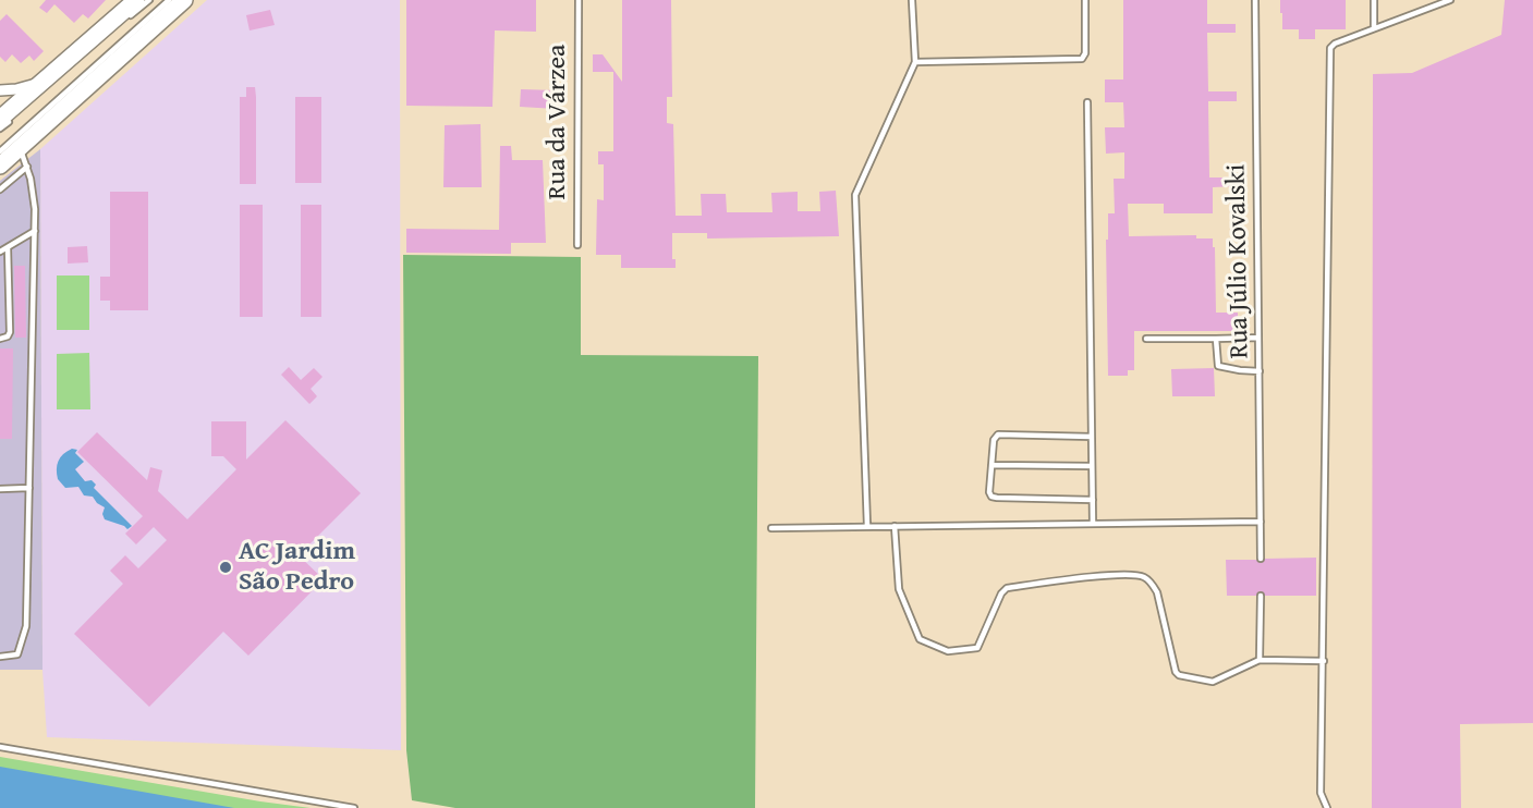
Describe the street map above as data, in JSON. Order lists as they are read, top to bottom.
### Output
{
  "streets": {
    "lane": ["Rua da Várzea", "Rua Júlio Kovalski"]
  },
  "places": ["AC Jardim São Pedro"]
}
